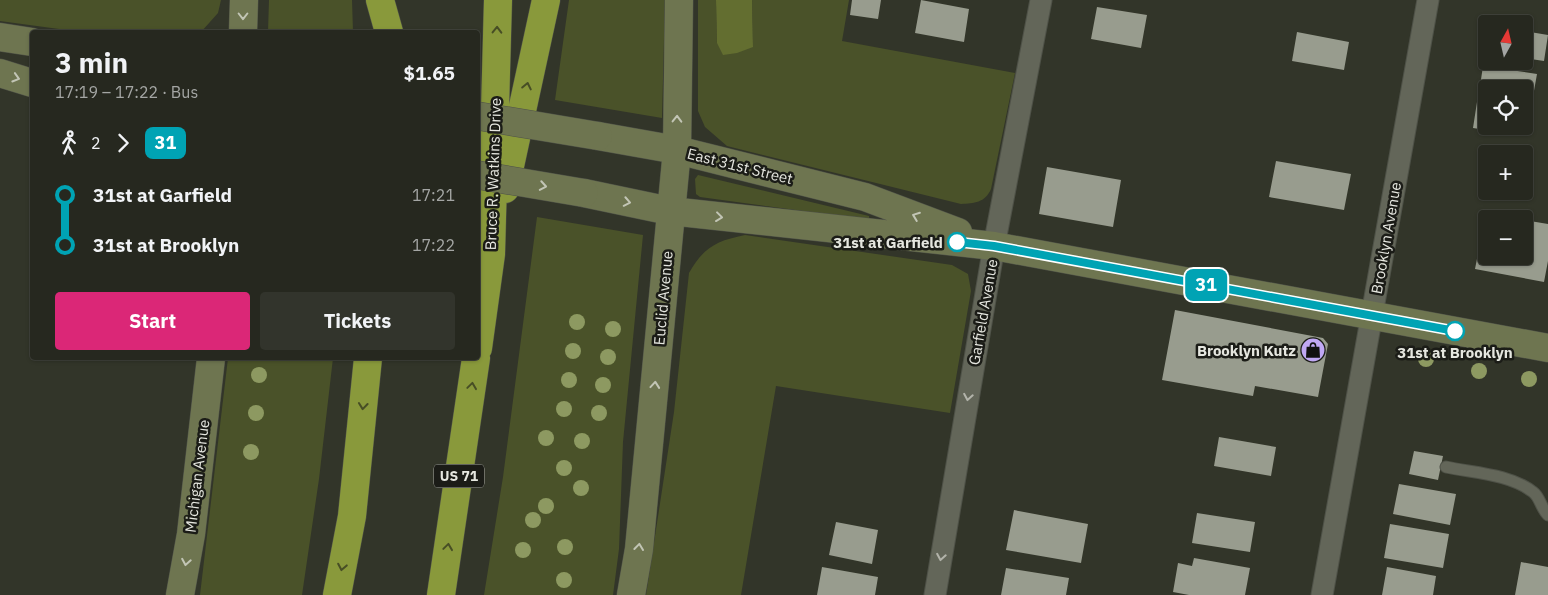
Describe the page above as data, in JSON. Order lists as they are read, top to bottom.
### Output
{
  "streets": {
    "highway": ["Bruce R. Watkins Drive", "US 71"],
    "main road": ["East 31st Street", "Euclid Avenue", "Michigan Avenue"],
    "street": ["Brooklyn Avenue", "Garfield Avenue"]
  },
  "crossings": [
    ["East 31st Street", "Brooklyn Avenue"],
    ["East 31st Street", "Euclid Avenue"],
    ["East 31st Street", "Garfield Avenue"]
  ],
  "one_way": ["Euclid Avenue", "Garfield Avenue", "Michigan Avenue"],
  "places": {
    "other": ["31st at Garfield", "31st at Brooklyn"],
    "shop": ["Brooklyn Kutz"]
  },
  "lines": ["bus line 31"],
  "north": "top",
  "page": {
    "on_map": "31",
    "map_buttons": ["+", "−"],
    "heading": ["3 min", "17:19 – 17:22 · Bus", "$1.65"],
    "legs": ["2", "31"],
    "list": [
      {
        "name": "31st at Garfield",
        "value": "17:21"
      },
      {
        "name": "31st at Brooklyn",
        "value": "17:22"
      }
    ],
    "buttons": ["Start", "Tickets"]
  }
}
